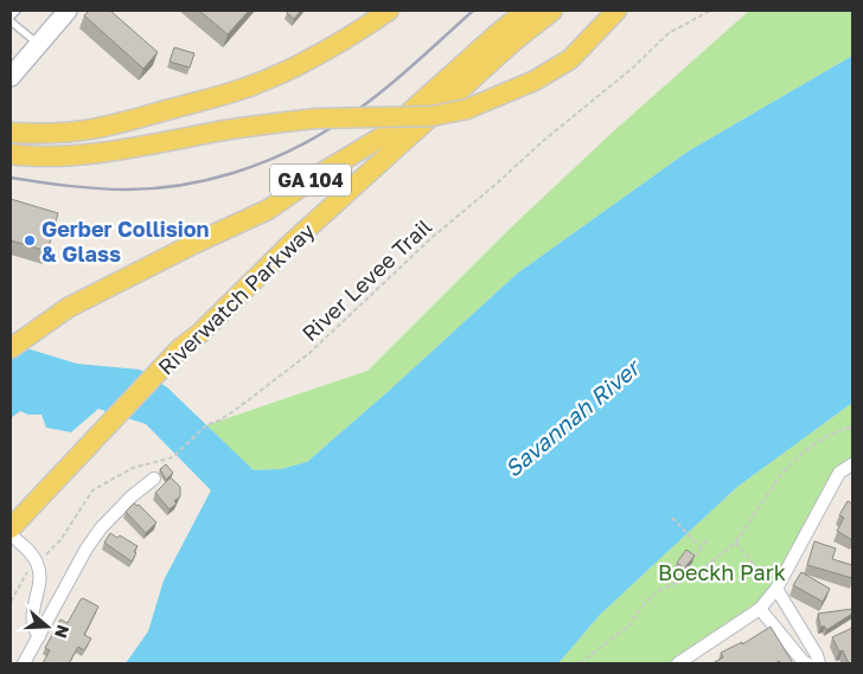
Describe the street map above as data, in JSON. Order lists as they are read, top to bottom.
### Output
{
  "streets": {
    "main road": ["GA 104", "Riverwatch Parkway"],
    "path": ["River Levee Trail"]
  },
  "water": ["Savannah River"],
  "parks": ["Boeckh Park"],
  "places": ["Gerber Collision & Glass"],
  "north": "right"
}
